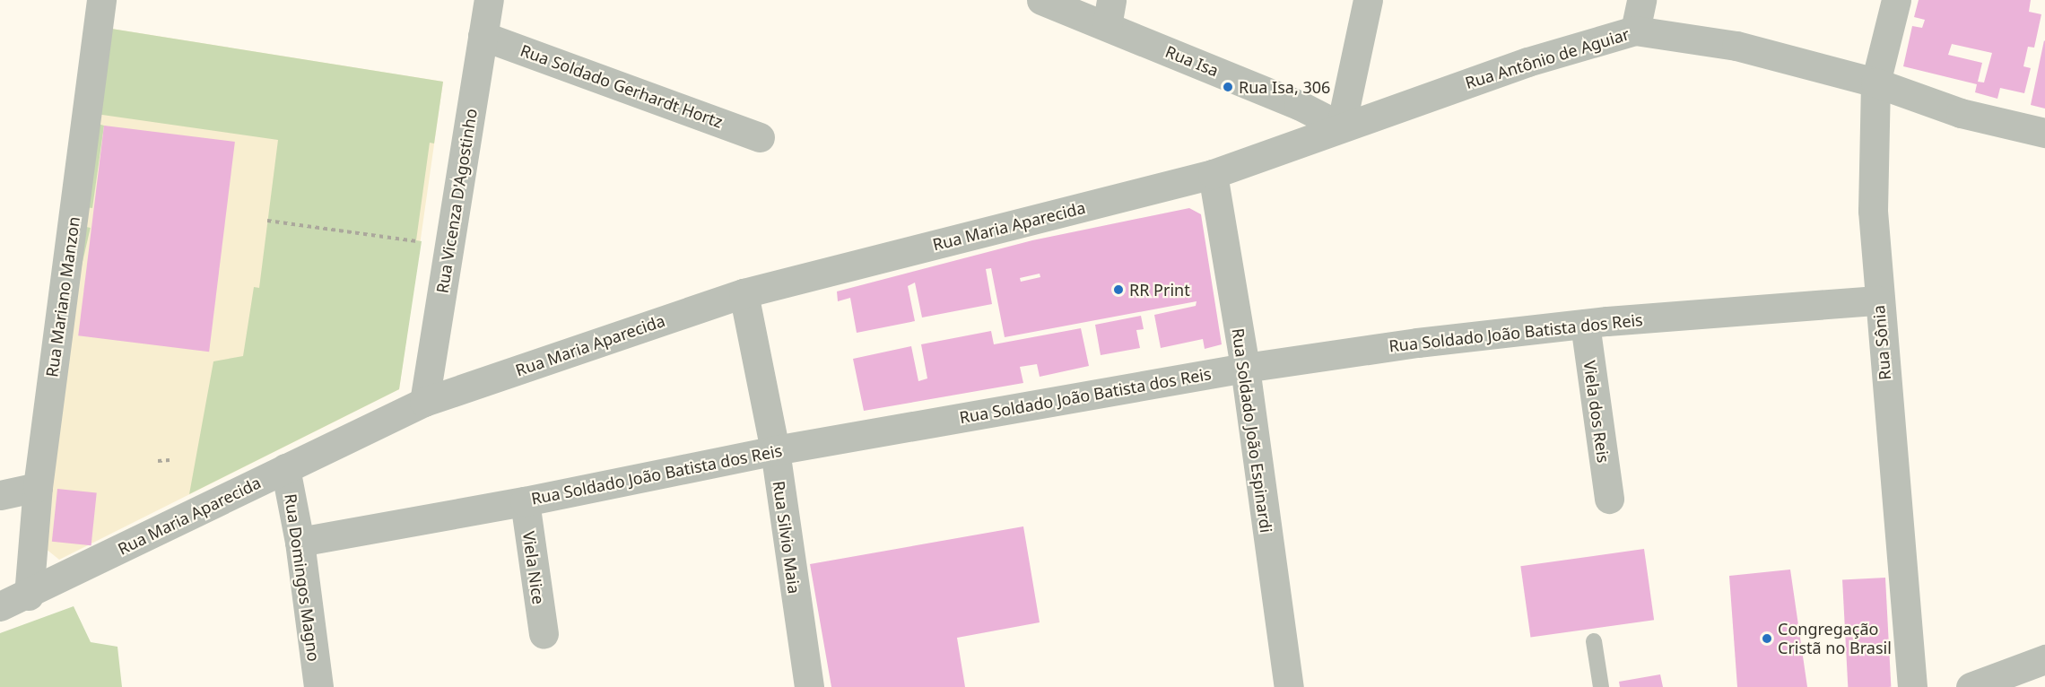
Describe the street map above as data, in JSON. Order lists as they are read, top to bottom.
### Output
{
  "streets": {
    "street": [
      "Rua Antônio de Aguiar",
      "Rua Isa",
      "Rua Soldado Gerhardt Hortz",
      "Rua Vicenza D'Agostinho",
      "Rua Maria Aparecida",
      "Rua Mariano Manzon",
      "Rua Soldado João Batista dos Reis",
      "Rua Sônia",
      "Viela dos Reis",
      "Rua Soldado João Espinardi",
      "Rua Silvio Maia",
      "Viela Nice",
      "Rua Domingos Magno"
    ]
  },
  "crossings": [
    ["Rua Antônio de Aguiar", "Rua Isa"],
    ["Rua Antônio de Aguiar", "Rua Maria Aparecida"],
    ["Rua Antônio de Aguiar", "Rua Sônia"],
    ["Rua Antônio de Aguiar", "Rua Soldado João Espinardi"],
    ["Rua Soldado Gerhardt Hortz", "Rua Vicenza D'Agostinho"],
    ["Rua Vicenza D'Agostinho", "Rua Maria Aparecida"],
    ["Rua Maria Aparecida", "Rua Mariano Manzon"],
    ["Rua Maria Aparecida", "Rua Soldado João Espinardi"],
    ["Rua Maria Aparecida", "Rua Silvio Maia"],
    ["Rua Maria Aparecida", "Rua Domingos Magno"],
    ["Rua Soldado João Batista dos Reis", "Rua Sônia"],
    ["Rua Soldado João Batista dos Reis", "Viela dos Reis"],
    ["Rua Soldado João Batista dos Reis", "Rua Soldado João Espinardi"],
    ["Rua Soldado João Batista dos Reis", "Rua Silvio Maia"],
    ["Rua Soldado João Batista dos Reis", "Viela Nice"],
    ["Rua Soldado João Batista dos Reis", "Rua Domingos Magno"]
  ],
  "places": ["Rua Isa, 306", "RR Print", "Congregação Cristã no Brasil"]
}
